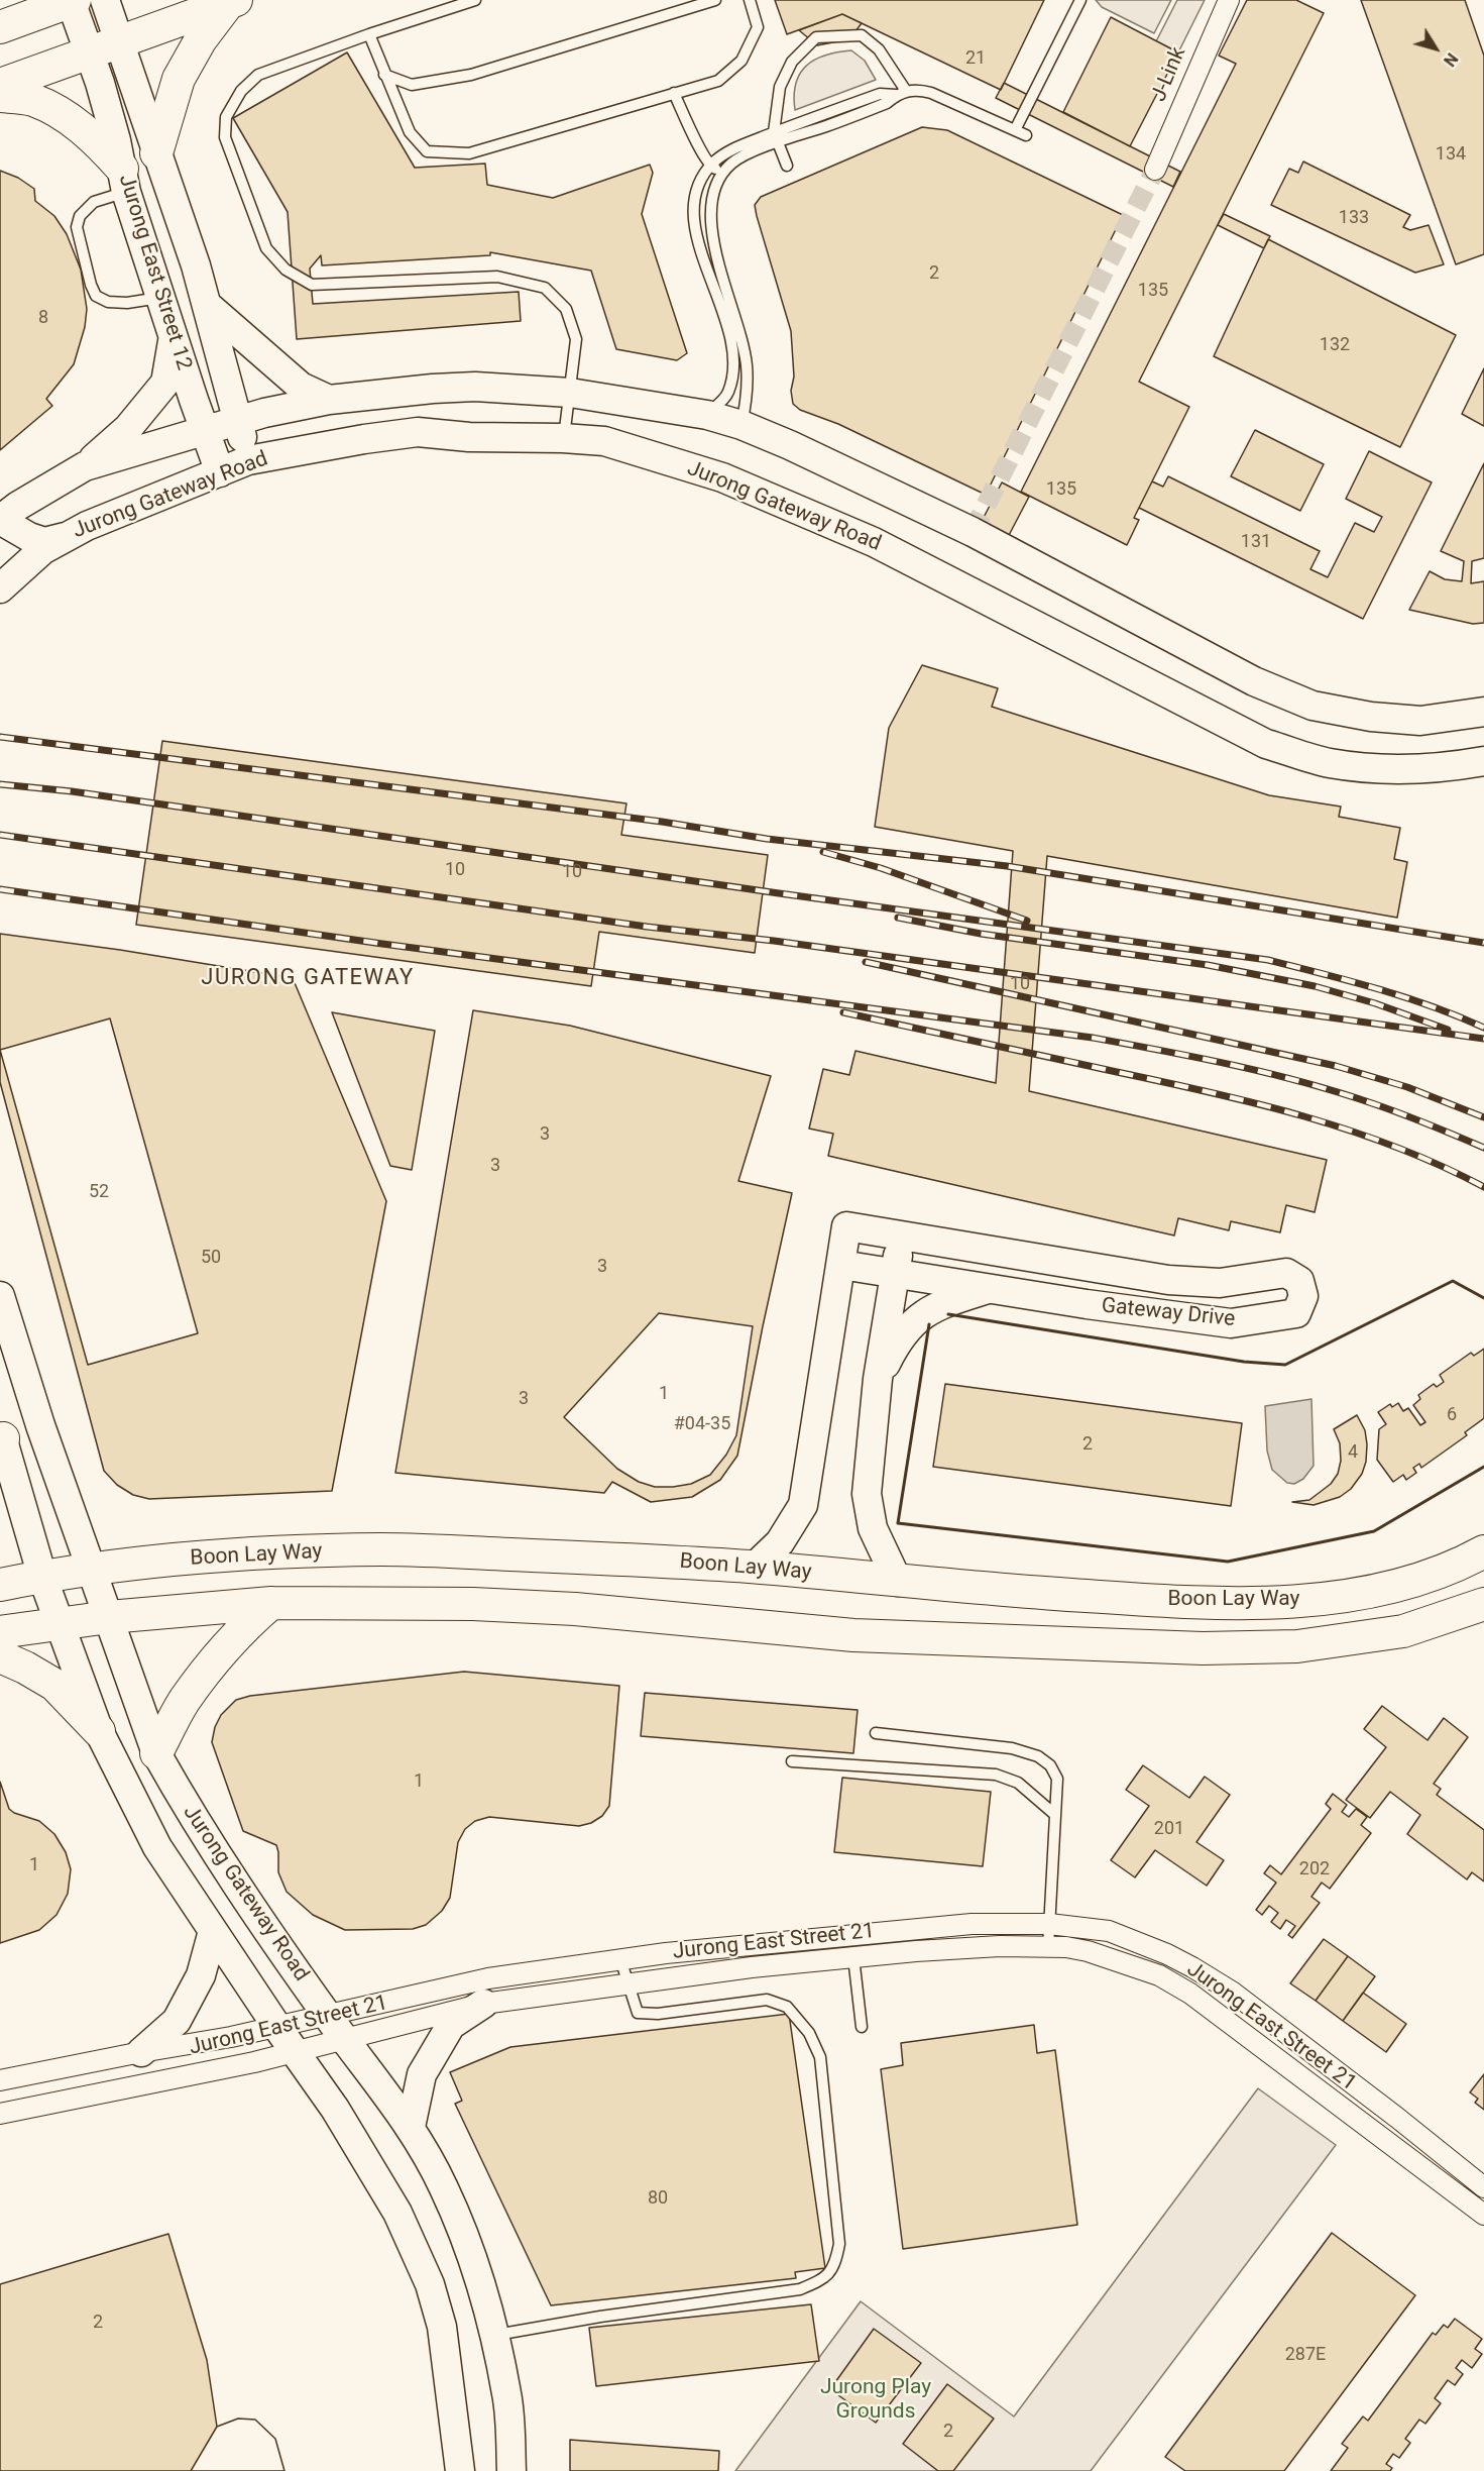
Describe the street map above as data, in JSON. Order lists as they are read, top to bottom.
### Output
{
  "streets": {
    "main road": [
      "Jurong East Street 12",
      "Jurong Gateway Road",
      "Gateway Drive",
      "Boon Lay Way"
    ],
    "street": ["J-Link", "Jurong East Street 21"]
  },
  "crossings": [
    ["Jurong East Street 12", "Jurong Gateway Road"],
    ["Jurong Gateway Road", "Boon Lay Way"],
    ["Jurong Gateway Road", "Jurong East Street 21"],
    ["Gateway Drive", "Boon Lay Way"]
  ],
  "districts": ["JURONG GATEWAY"],
  "parks": ["Jurong Play Grounds"],
  "house_numbers": [
    "21",
    "134",
    "133",
    "2",
    "135",
    "8",
    "132",
    "135",
    "131",
    "10",
    "10",
    "10",
    "3",
    "3",
    "52",
    "50",
    "3",
    "1",
    "3",
    "6",
    "#04-35",
    "2",
    "4",
    "1",
    "201",
    "1",
    "202",
    "80",
    "2",
    "287E",
    "2"
  ],
  "north": "bottom right"
}
